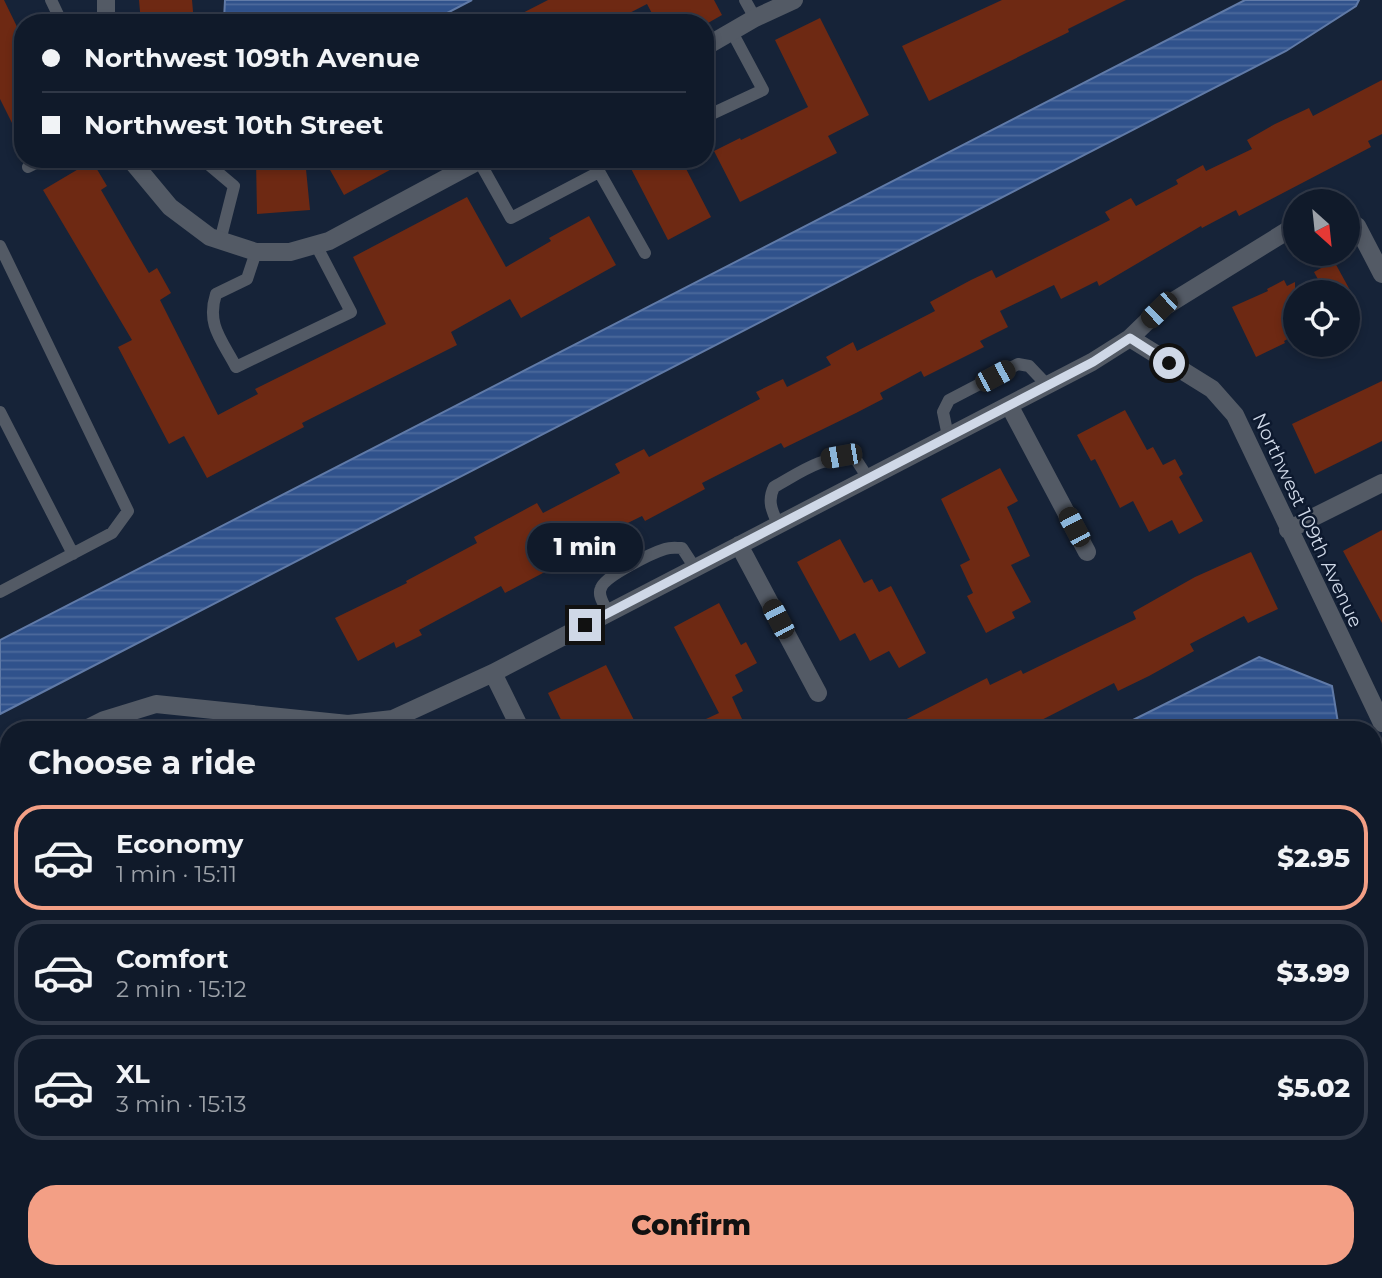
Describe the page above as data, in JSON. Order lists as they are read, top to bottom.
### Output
{
  "streets": {
    "street": ["Northwest 109th Avenue"]
  },
  "north": "bottom right",
  "page": {
    "banner": ["Northwest 109th Avenue", "Northwest 10th Street"],
    "bubble": "1 min",
    "heading": "Choose a ride",
    "list": [
      {
        "name": "Economy",
        "note": "1 min · 15:11",
        "value": "$2.95"
      },
      {
        "name": "Comfort",
        "note": "2 min · 15:12",
        "value": "$3.99"
      },
      {
        "name": "XL",
        "note": "3 min · 15:13",
        "value": "$5.02"
      }
    ],
    "buttons": "Confirm"
  }
}
